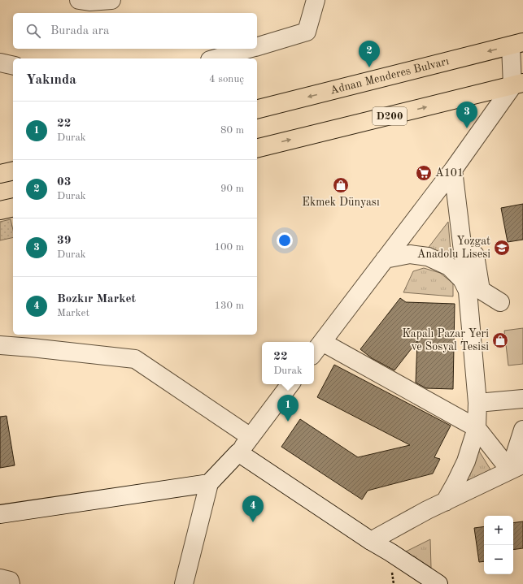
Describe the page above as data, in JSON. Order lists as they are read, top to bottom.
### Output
{
  "streets": {
    "highway": ["Adnan Menderes Bulvarı", "D200"]
  },
  "places": {
    "supermarket": ["A101"],
    "shop": ["Ekmek Dünyası", "Kapalı Pazar Yeri ve Sosyal Tesisi"],
    "school or university": ["Yozgat Anadolu Lisesi"]
  },
  "page": {
    "search": "Burada ara",
    "pins": [
      "2",
      "3",
      "1",
      "4"
    ],
    "heading": ["Yakında", "4 sonuç"],
    "list": [
      {
        "mark": "1",
        "name": "22",
        "note": "Durak",
        "value": "80 m"
      },
      {
        "mark": "2",
        "name": "03",
        "note": "Durak",
        "value": "90 m"
      },
      {
        "mark": "3",
        "name": "39",
        "note": "Durak",
        "value": "100 m"
      },
      {
        "mark": "4",
        "name": "Bozkır Market",
        "note": "Market",
        "value": "130 m"
      }
    ],
    "popup": ["22", "Durak"],
    "map_buttons": ["+", "−"]
  }
}
